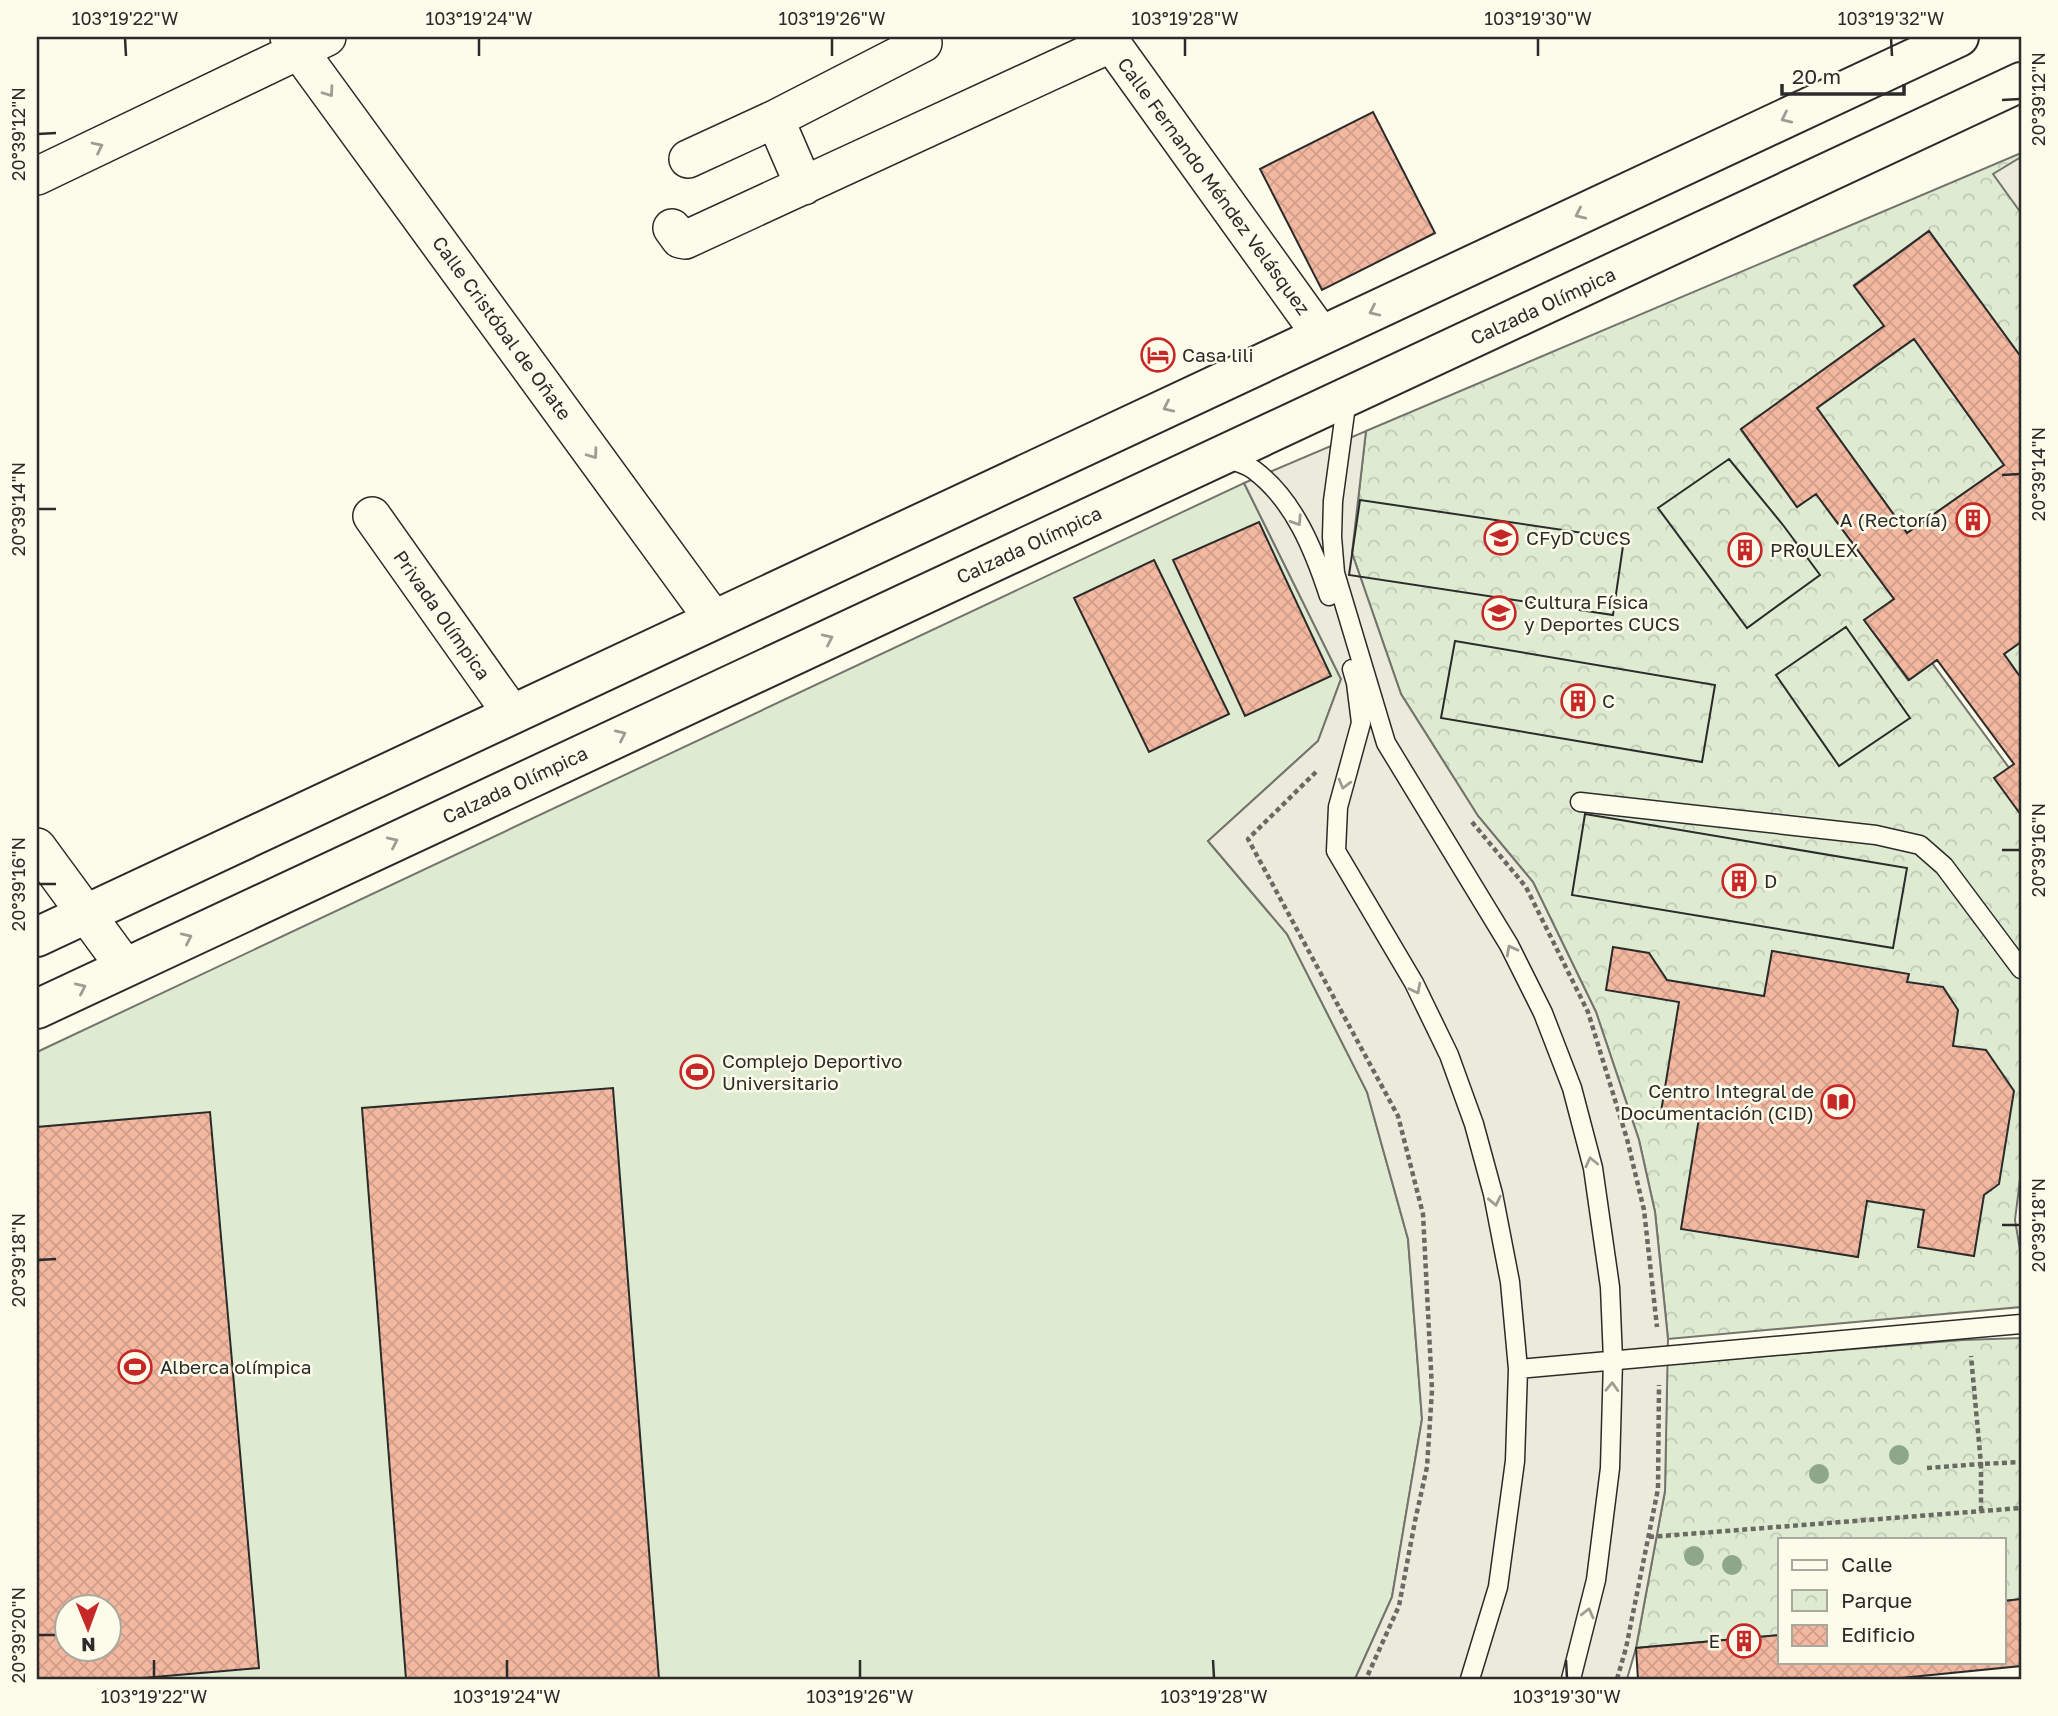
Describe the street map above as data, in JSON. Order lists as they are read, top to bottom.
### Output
{
  "streets": {
    "main road": ["Calzada Olímpica"],
    "street": ["Calle Fernando Méndez Velásquez", "Calle Cristóbal de Oñate", "Privada Olímpica"]
  },
  "one_way": ["Calle Cristóbal de Oñate"],
  "places": {
    "hotel": ["Casa lili"],
    "building": [
      "A (Rectoría)",
      "PROULEX",
      "C",
      "D",
      "E"
    ],
    "school or university": ["CFyD CUCS", "Cultura Física y Deportes CUCS"],
    "sports": ["Complejo Deportivo Universitario", "Alberca olímpica"],
    "library": ["Centro Integral de Documentación (CID)"]
  },
  "legend": ["Calle", "Parque", "Edificio"],
  "scale_bar": "20 m",
  "north": "bottom",
  "coordinates": [
    "103°19'22\"W",
    "103°19'24\"W",
    "103°19'26\"W",
    "103°19'28\"W",
    "103°19'30\"W",
    "103°19'32\"W",
    "20°39'12\"N",
    "20°39'14\"N",
    "20°39'16\"N",
    "20°39'18\"N",
    "20°39'20\"N"
  ]
}
